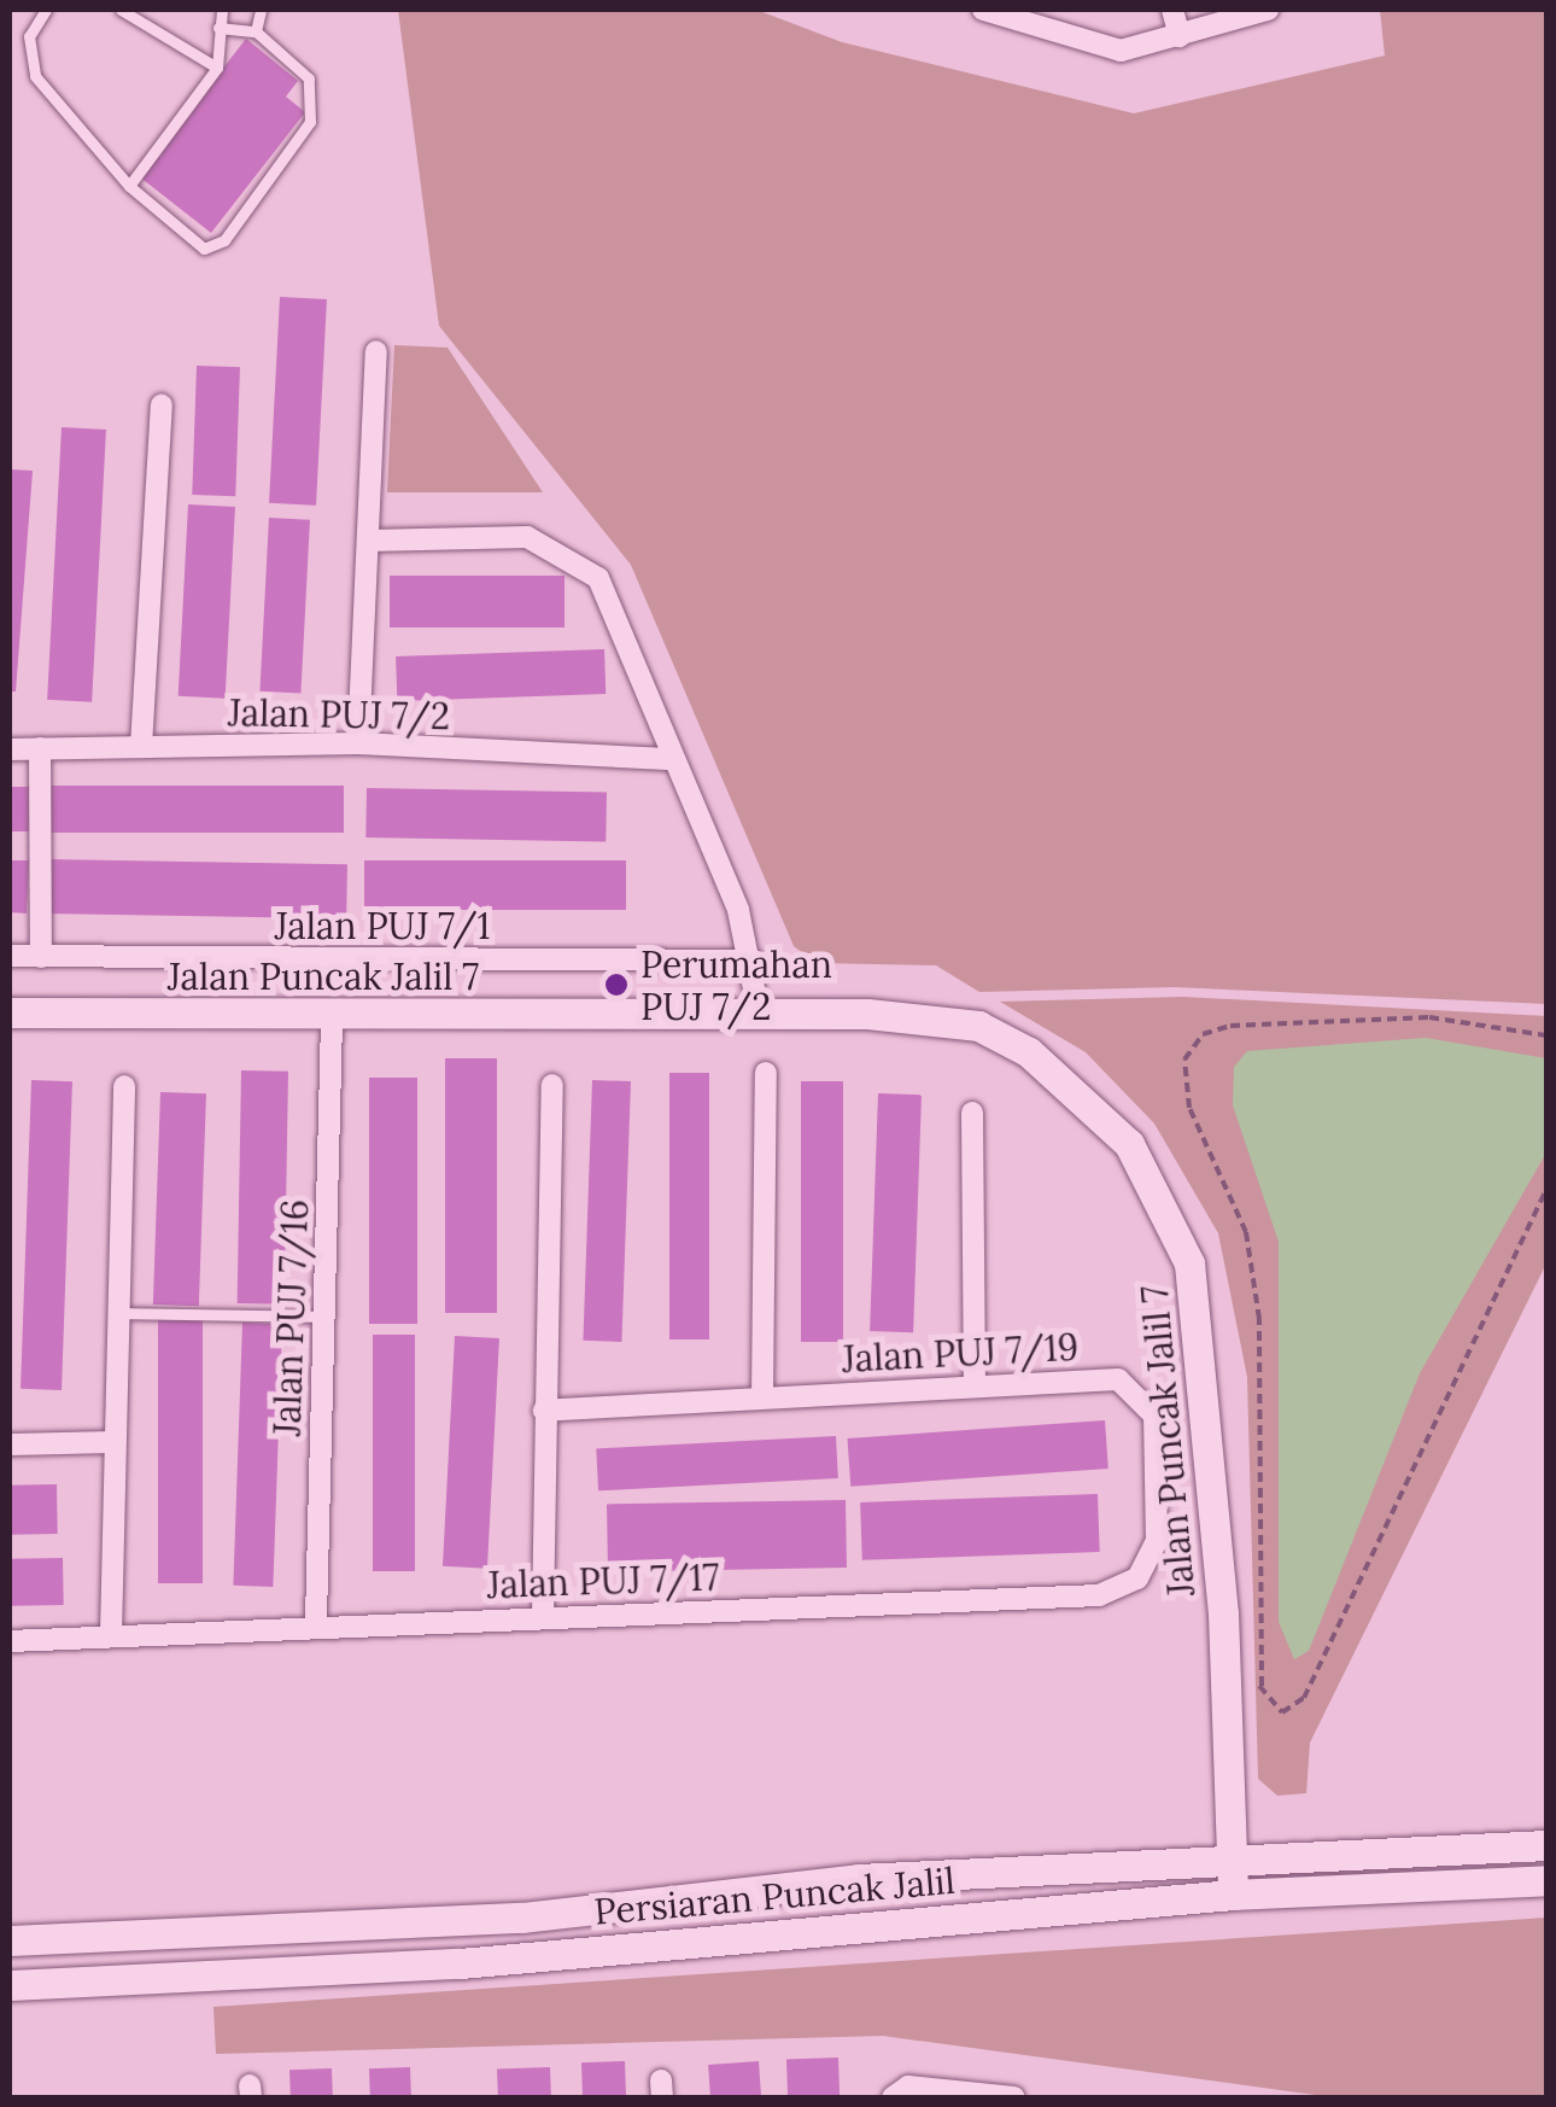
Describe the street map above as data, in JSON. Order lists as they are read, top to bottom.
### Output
{
  "streets": {
    "main road": ["Jalan Puncak Jalil 7", "Persiaran Puncak Jalil"],
    "street": [
      "Jalan PUJ 7/2",
      "Jalan PUJ 7/1",
      "Jalan PUJ 7/16",
      "Jalan PUJ 7/19",
      "Jalan PUJ 7/17"
    ]
  },
  "crossings": [
    ["Jalan Puncak Jalil 7", "Jalan PUJ 7/16"],
    ["Jalan Puncak Jalil 7", "Persiaran Puncak Jalil"],
    ["Jalan PUJ 7/16", "Jalan PUJ 7/17"],
    ["Jalan PUJ 7/19", "Jalan PUJ 7/17"]
  ],
  "places": ["Perumahan PUJ 7/2"]
}
